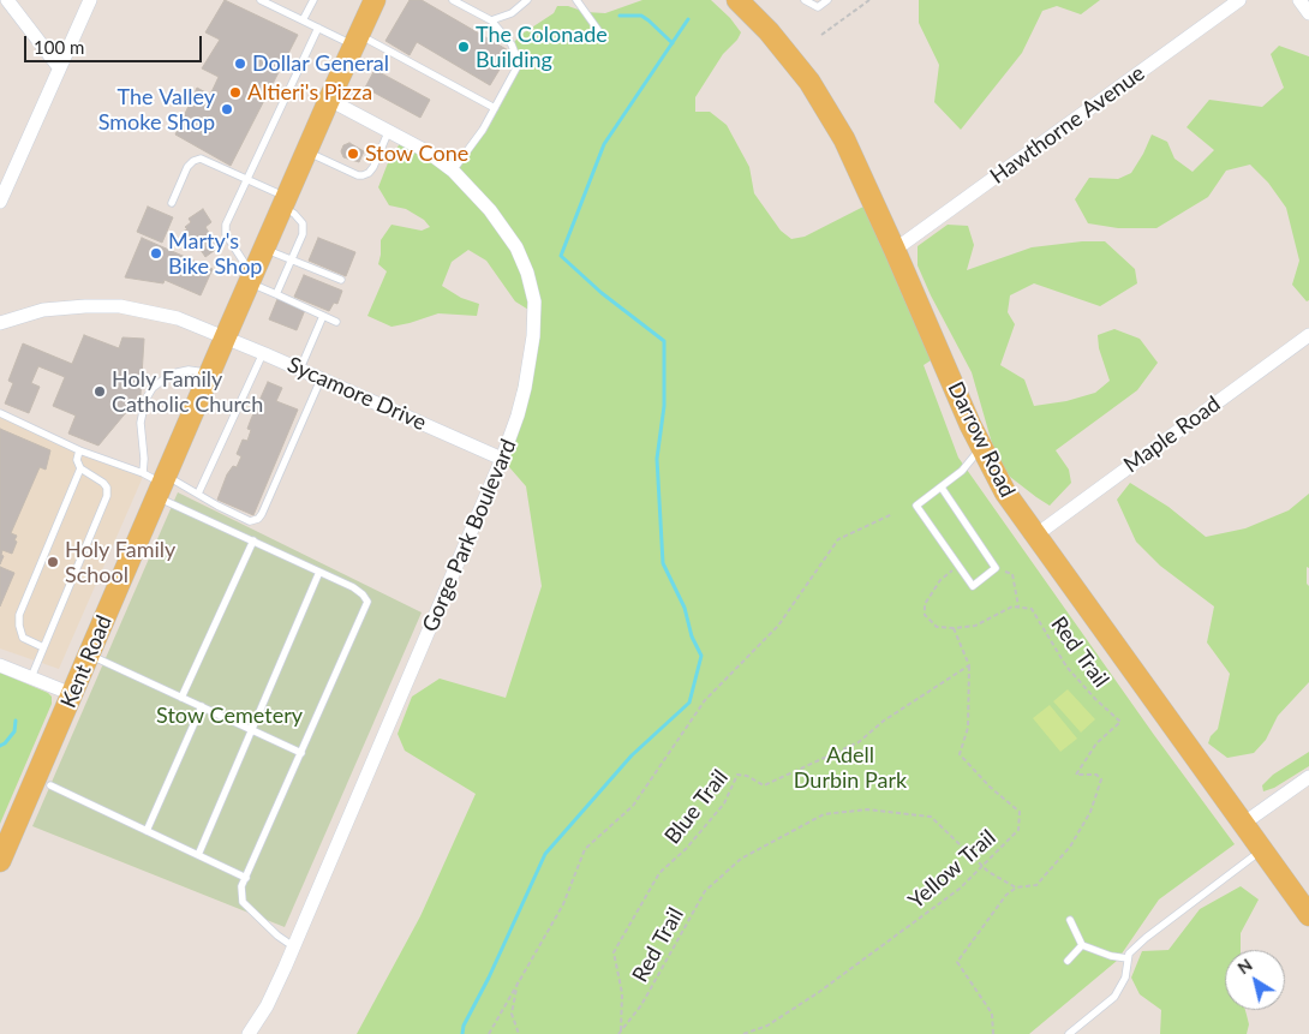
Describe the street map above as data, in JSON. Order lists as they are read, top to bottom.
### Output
{
  "streets": {
    "main road": ["Darrow Road", "Kent Road"],
    "street": [
      "Hawthorne Avenue",
      "Sycamore Drive",
      "Maple Road",
      "Gorge Park Boulevard"
    ],
    "path": ["Red Trail", "Blue Trail", "Yellow Trail"]
  },
  "crossings": [
    ["Hawthorne Avenue", "Darrow Road"],
    ["Sycamore Drive", "Gorge Park Boulevard"],
    ["Sycamore Drive", "Kent Road"],
    ["Maple Road", "Darrow Road"],
    ["Gorge Park Boulevard", "Kent Road"],
    ["Red Trail", "Blue Trail"],
    ["Red Trail", "Yellow Trail"],
    ["Blue Trail", "Yellow Trail"]
  ],
  "parks": ["Stow Cemetery", "Adell Durbin Park"],
  "places": [
    "The Colonade Building",
    "Dollar General",
    "Altieri's Pizza",
    "The Valley Smoke Shop",
    "Stow Cone",
    "Marty's Bike Shop",
    "Holy Family Catholic Church",
    "Holy Family School"
  ],
  "scale_bar": "100 m",
  "north": "top left"
}
